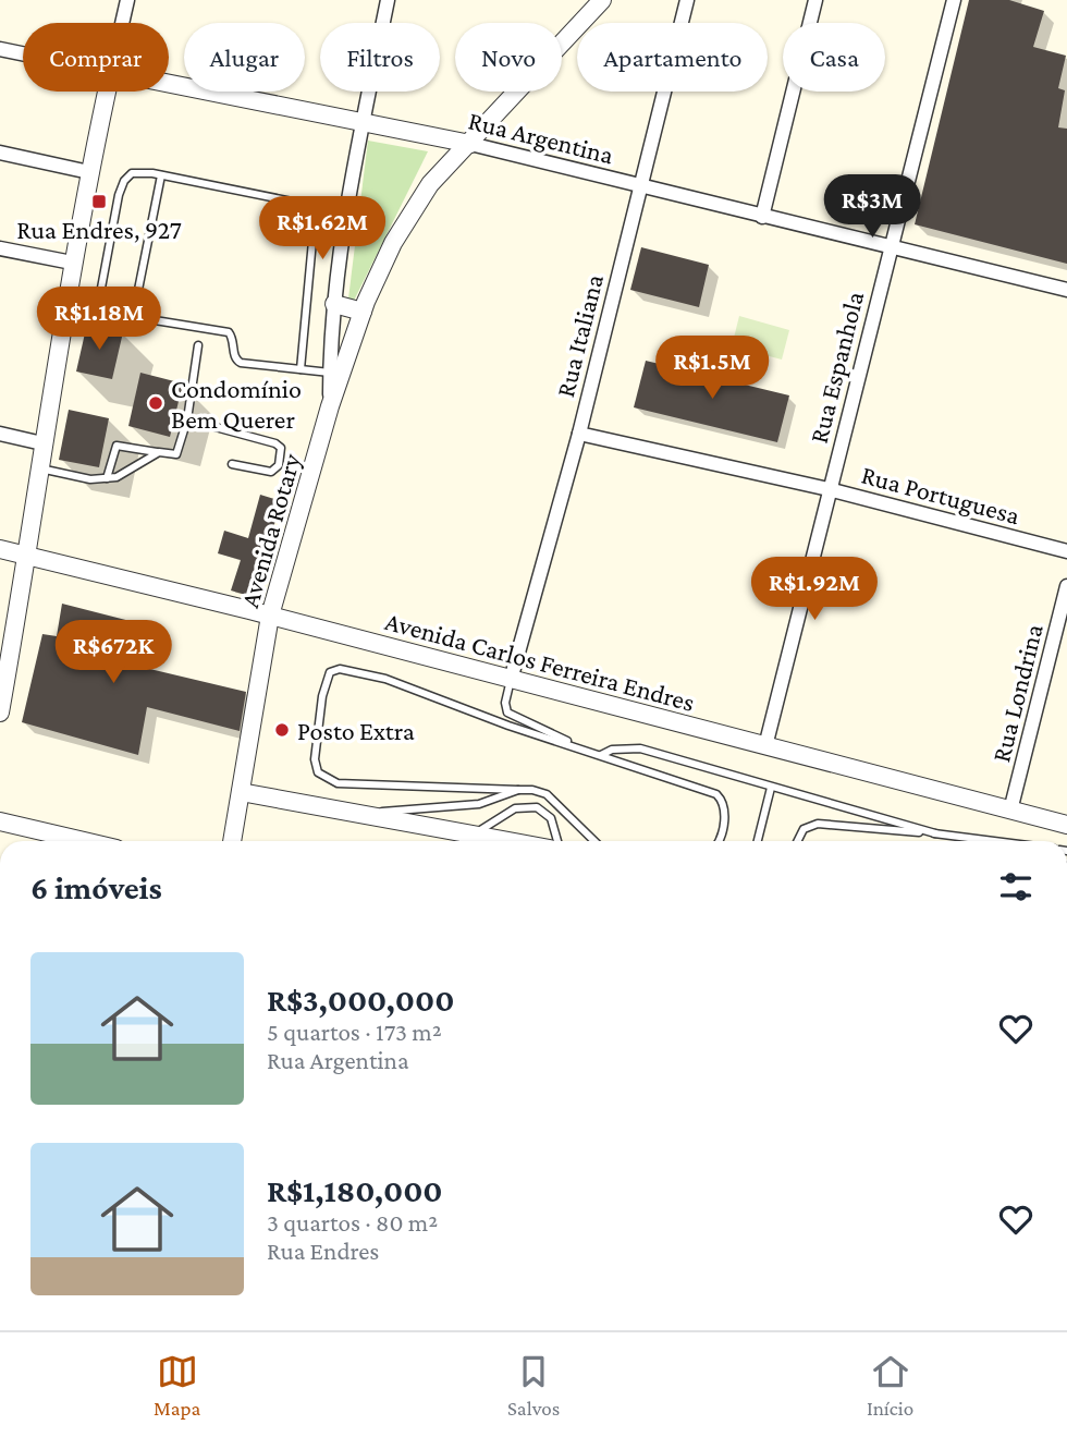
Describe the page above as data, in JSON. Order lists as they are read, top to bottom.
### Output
{
  "streets": {
    "street": [
      "Rua Argentina",
      "Rua Italiana",
      "Rua Espanhola",
      "Rua Portuguesa",
      "Avenida Rotary",
      "Avenida Carlos Ferreira Endres",
      "Rua Londrina"
    ]
  },
  "crossings": [
    ["Rua Argentina", "Rua Italiana"],
    ["Rua Argentina", "Rua Espanhola"],
    ["Rua Argentina", "Avenida Rotary"],
    ["Rua Italiana", "Rua Portuguesa"],
    ["Rua Italiana", "Avenida Carlos Ferreira Endres"],
    ["Rua Espanhola", "Rua Portuguesa"],
    ["Rua Espanhola", "Avenida Carlos Ferreira Endres"],
    ["Avenida Rotary", "Avenida Carlos Ferreira Endres"],
    ["Avenida Carlos Ferreira Endres", "Rua Londrina"]
  ],
  "places": {
    "transit": ["Rua Endres, 927"],
    "other": ["Condomínio Bem Querer", "Posto Extra"]
  },
  "page": {
    "chip": [
      "Comprar",
      "Alugar",
      "Filtros",
      "Novo",
      "Apartamento",
      "Casa"
    ],
    "price": [
      "R$3M",
      "R$1.62M",
      "R$1.18M",
      "R$1.5M",
      "R$1.92M",
      "R$672K"
    ],
    "heading": "6 imóveis",
    "list": [
      {
        "name": "R$3,000,000",
        "note": "5 quartos · 173 m² · Rua Argentina"
      },
      {
        "name": "R$1,180,000",
        "note": "3 quartos · 80 m² · Rua Endres"
      }
    ],
    "tabs": ["Mapa", "Salvos", "Início"]
  }
}
